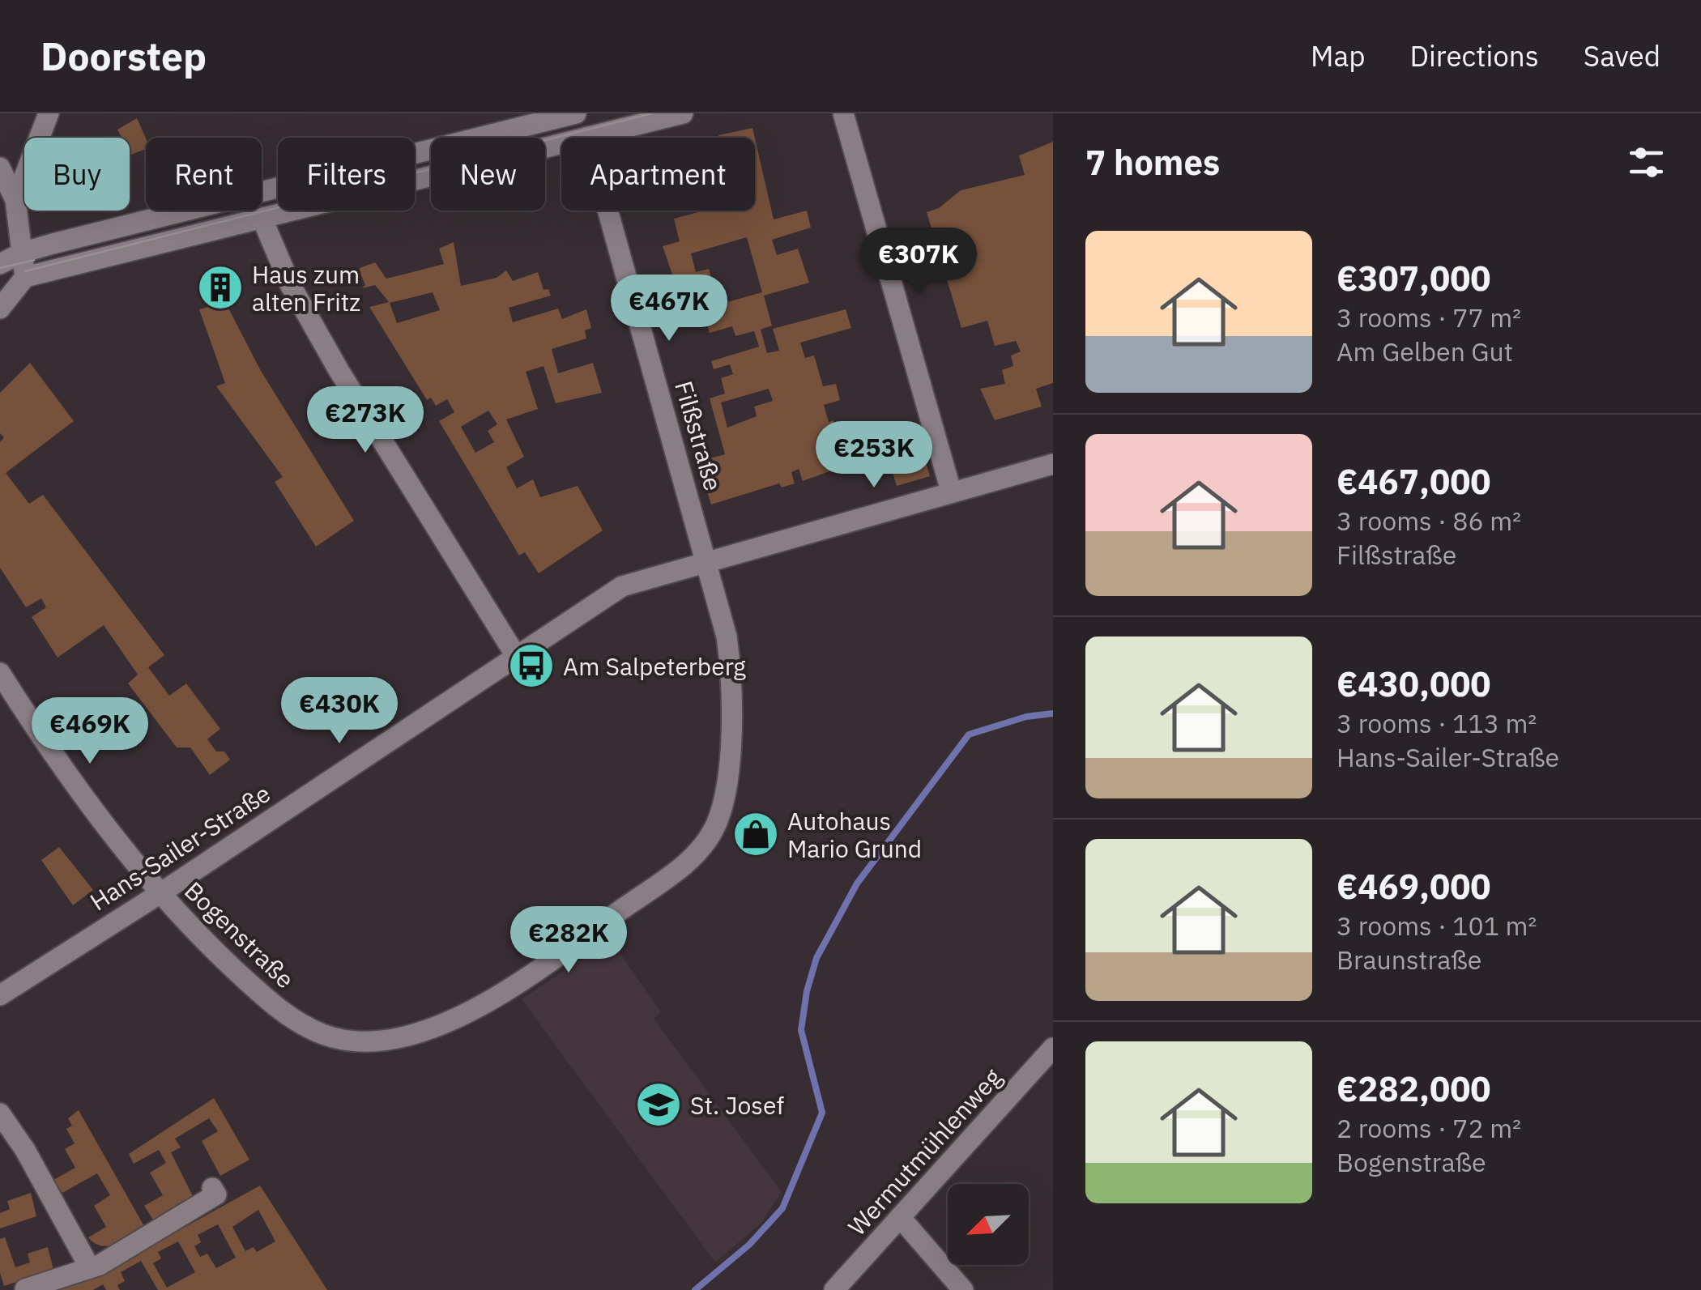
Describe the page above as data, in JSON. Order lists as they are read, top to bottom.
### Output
{
  "streets": {
    "street": [
      "Filßstraße",
      "Hans-Sailer-Straße",
      "Bogenstraße",
      "Wermutmühlenweg"
    ]
  },
  "crossings": [
    ["Filßstraße", "Hans-Sailer-Straße"],
    ["Filßstraße", "Bogenstraße"],
    ["Hans-Sailer-Straße", "Bogenstraße"]
  ],
  "places": {
    "building": ["Haus zum alten Fritz"],
    "bus stop": ["Am Salpeterberg"],
    "shop": ["Autohaus Mario Grund"],
    "school or university": ["St. Josef"]
  },
  "north": "bottom left",
  "page": {
    "header": "Doorstep",
    "nav": ["Map", "Directions", "Saved"],
    "heading": "7 homes",
    "chip": [
      "Buy",
      "Rent",
      "Filters",
      "New",
      "Apartment"
    ],
    "list": [
      {
        "name": "€307,000",
        "note": "3 rooms · 77 m² · Am Gelben Gut"
      },
      {
        "name": "€467,000",
        "note": "3 rooms · 86 m² · Filßstraße"
      },
      {
        "name": "€430,000",
        "note": "3 rooms · 113 m² · Hans-Sailer-Straße"
      },
      {
        "name": "€469,000",
        "note": "3 rooms · 101 m² · Braunstraße"
      },
      {
        "name": "€282,000",
        "note": "2 rooms · 72 m² · Bogenstraße"
      }
    ],
    "price": [
      "€307K",
      "€467K",
      "€273K",
      "€253K",
      "€430K",
      "€469K",
      "€282K"
    ]
  }
}
